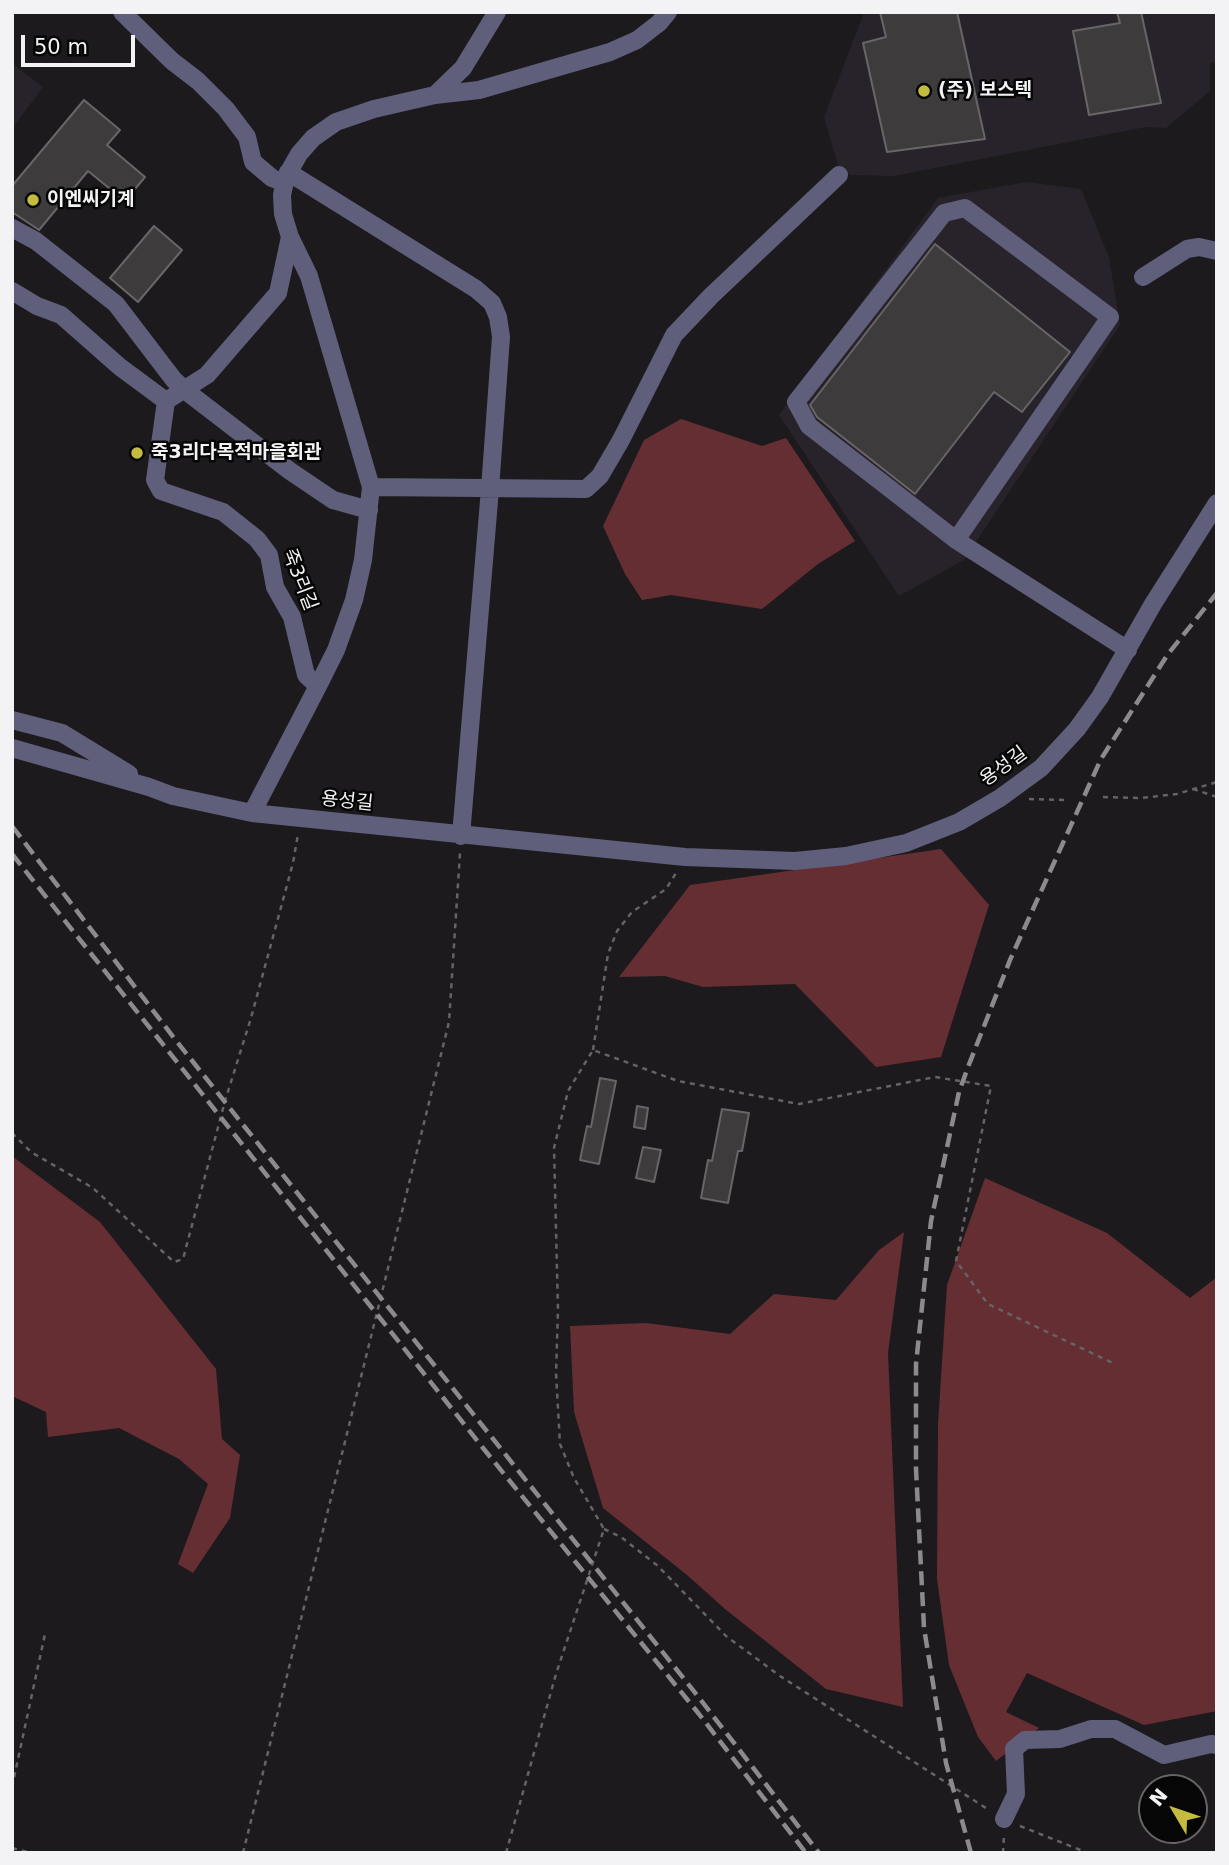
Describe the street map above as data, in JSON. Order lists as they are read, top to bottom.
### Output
{
  "streets": {
    "street": ["죽3리길", "용성길"]
  },
  "places": ["(주) 보스텍", "이엔씨기계", "죽3리다목적마을회관"],
  "scale_bar": "50 m",
  "north": "top left"
}
